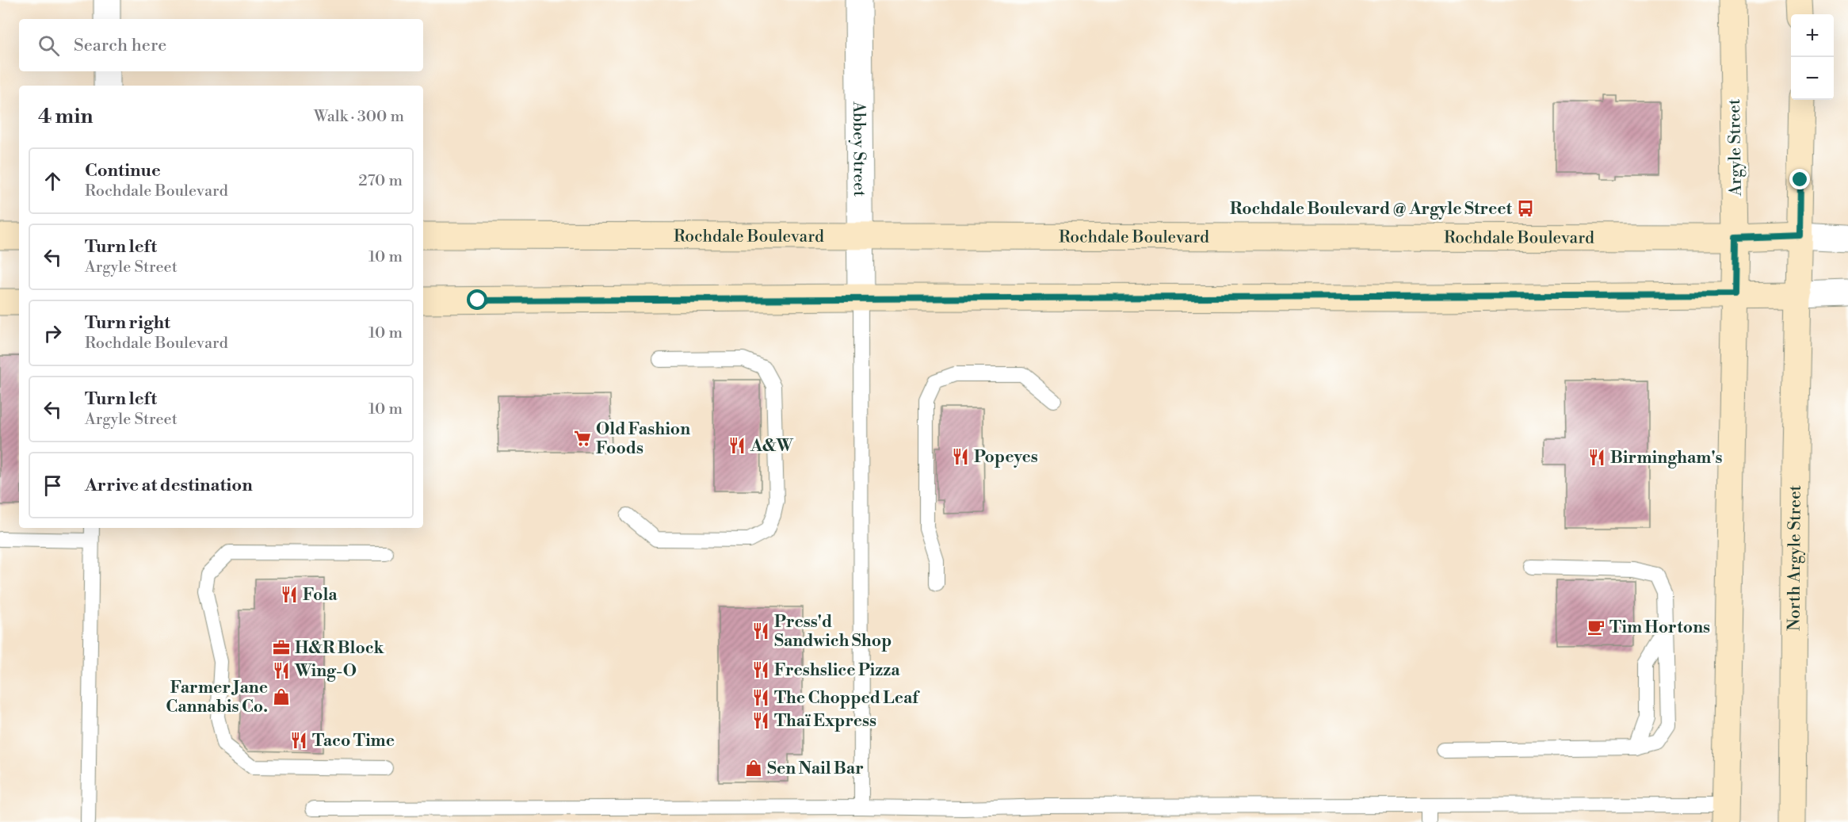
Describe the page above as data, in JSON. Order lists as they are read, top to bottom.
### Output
{
  "streets": {
    "street": [
      "Argyle Street",
      "Abbey Street",
      "Rochdale Boulevard",
      "North Argyle Street"
    ]
  },
  "crossings": [
    ["Argyle Street", "Rochdale Boulevard"],
    ["Abbey Street", "Rochdale Boulevard"]
  ],
  "places": {
    "bus stop": ["Rochdale Boulevard @ Argyle Street"],
    "supermarket": ["Old Fashion Foods"],
    "restaurant": [
      "A&W",
      "Popeyes",
      "Birmingham's",
      "Fola",
      "Press'd Sandwich Shop",
      "Freshslice Pizza",
      "Wing-O",
      "The Chopped Leaf",
      "Thaï Express",
      "Taco Time"
    ],
    "cafe": ["Tim Hortons"],
    "office": ["H&R Block"],
    "shop": ["Farmer Jane Cannabis Co.", "Sen Nail Bar"]
  },
  "page": {
    "map_buttons": ["+", "−"],
    "search": "Search here",
    "heading": ["4 min", "Walk · 300 m"],
    "list": [
      ["Continue", "Rochdale Boulevard", "270 m"],
      ["Turn left", "Argyle Street", "10 m"],
      ["Turn right", "Rochdale Boulevard", "10 m"],
      ["Turn left", "Argyle Street", "10 m"],
      "Arrive at destination"
    ]
  }
}
